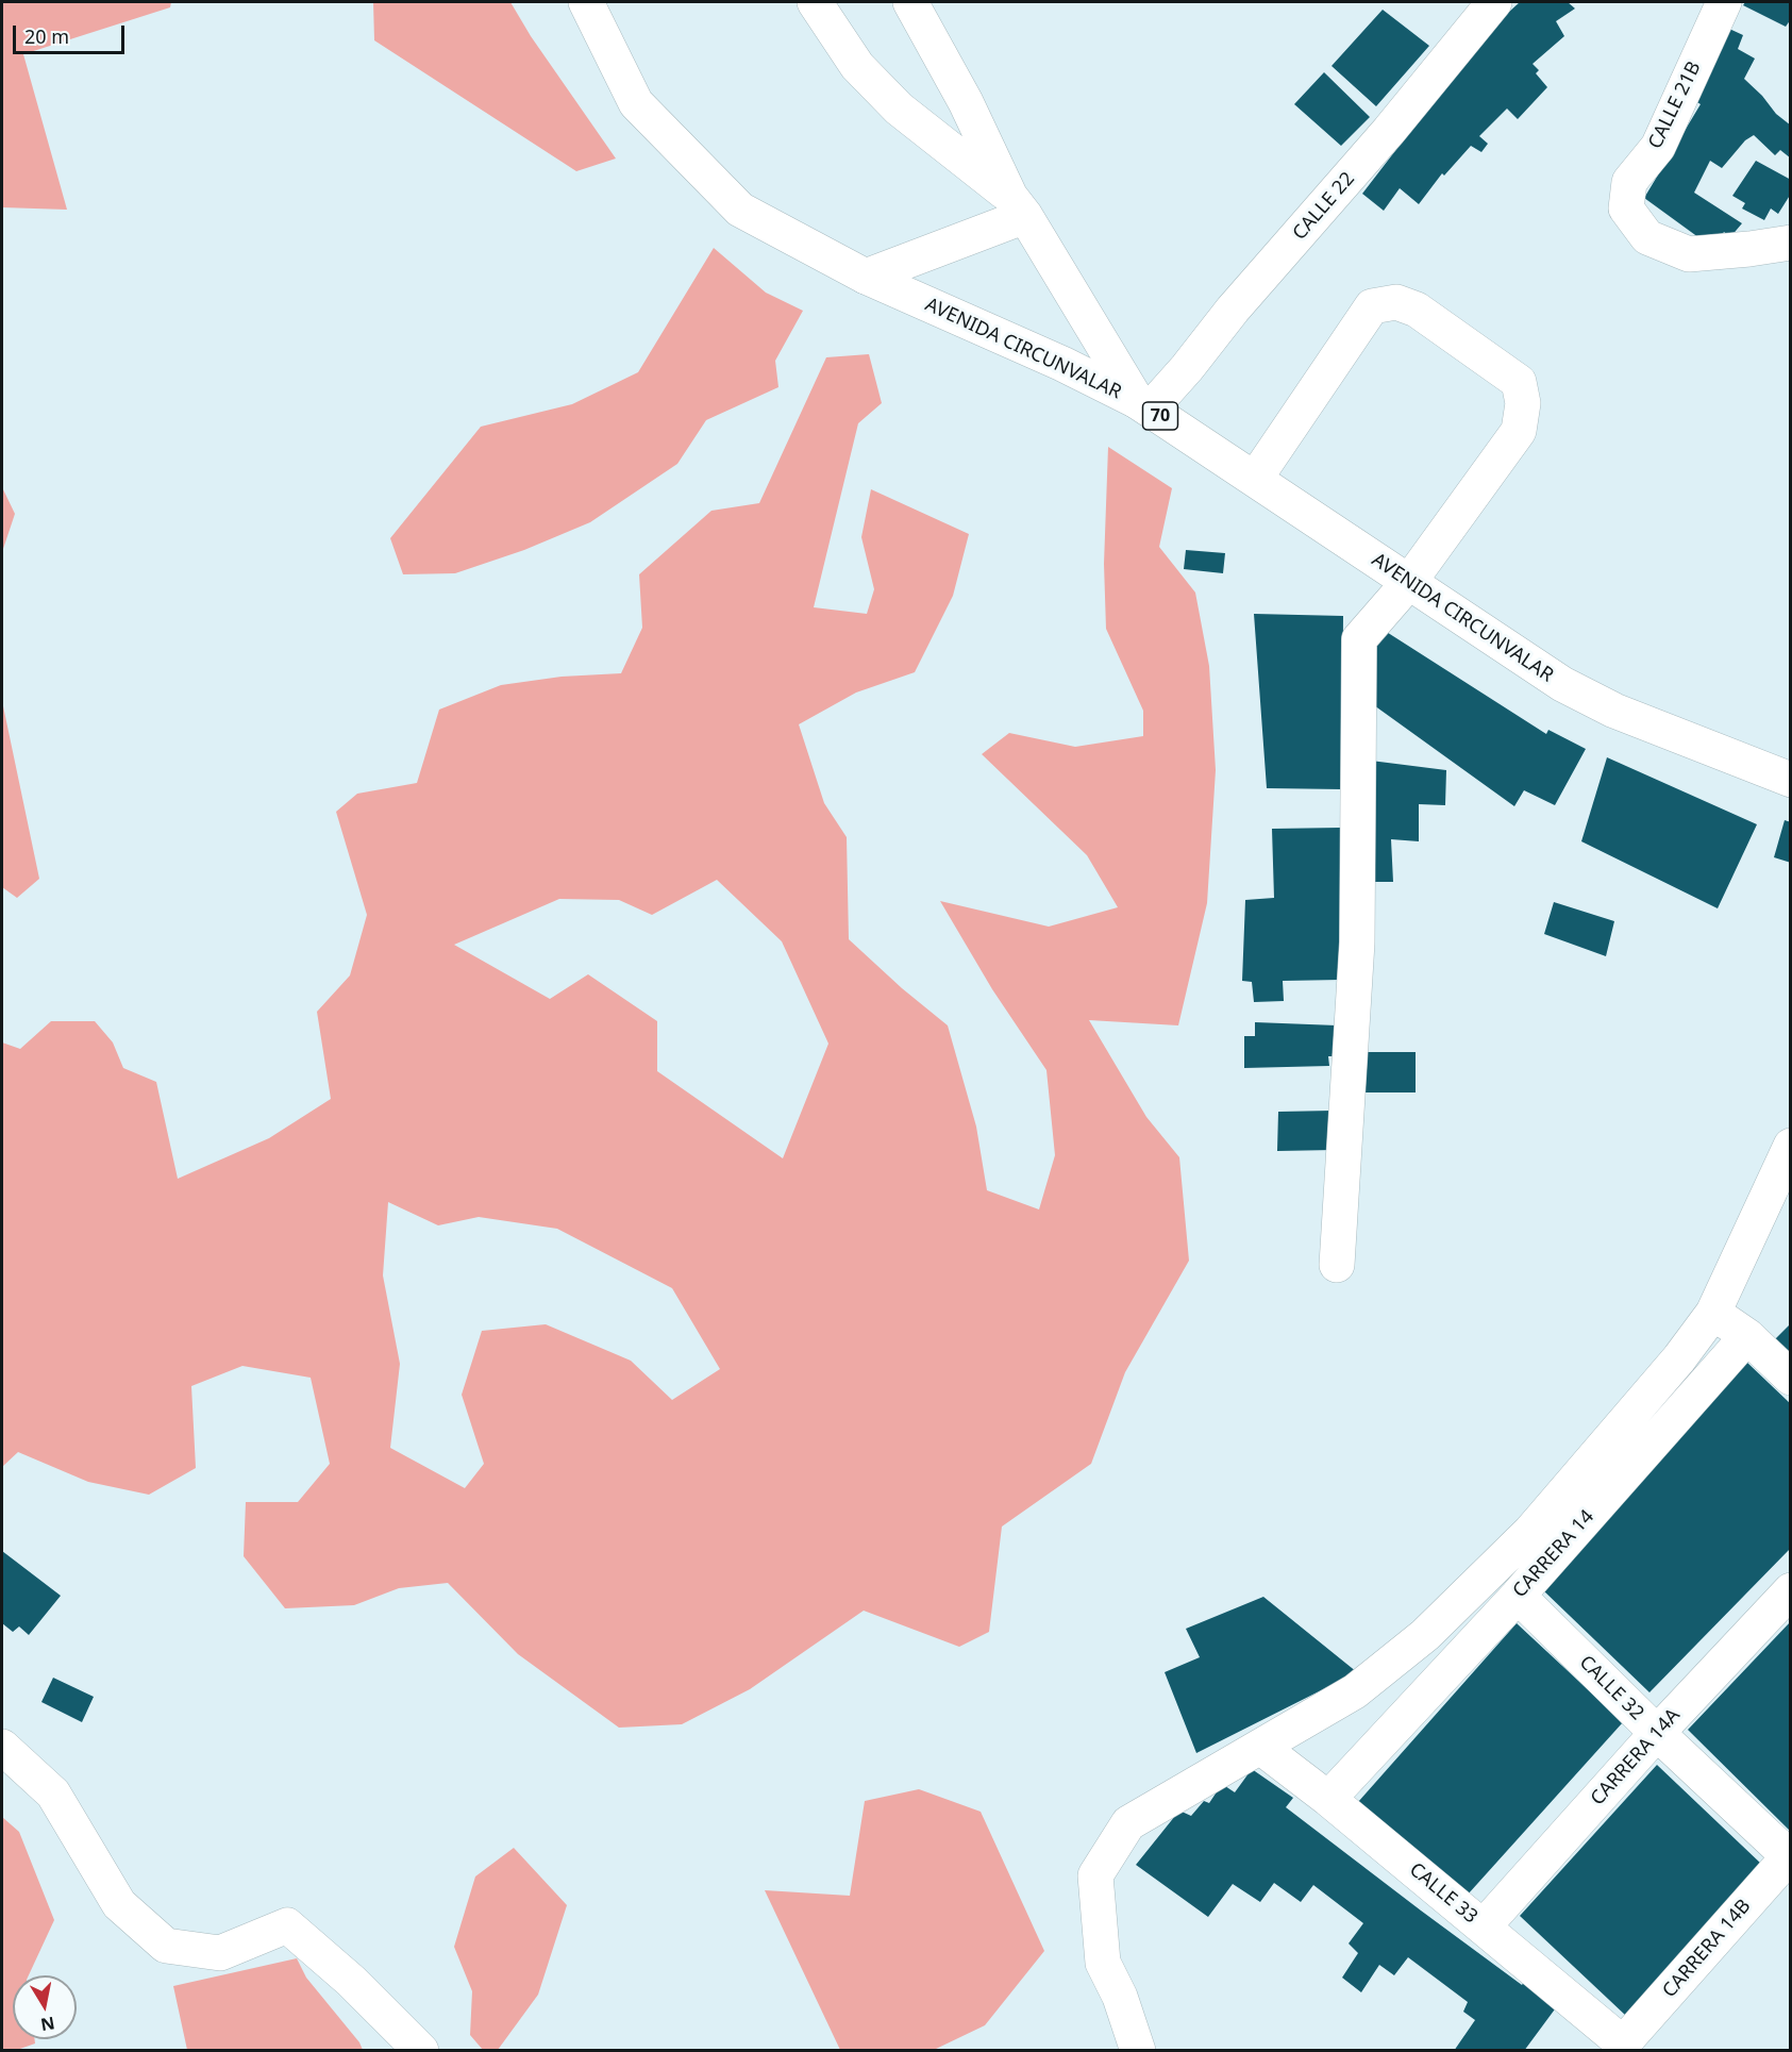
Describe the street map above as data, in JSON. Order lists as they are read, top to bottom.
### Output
{
  "streets": {
    "street": [
      "CALLE 21B",
      "CALLE 22",
      "AVENIDA CIRCUNVALAR",
      "70",
      "CARRERA 14",
      "CALLE 32",
      "CARRERA 14A",
      "CALLE 33",
      "CARRERA 14B"
    ]
  },
  "crossings": [
    ["CALLE 22", "AVENIDA CIRCUNVALAR"],
    ["CARRERA 14", "CALLE 32"],
    ["CARRERA 14", "CALLE 33"],
    ["CALLE 32", "CARRERA 14A"],
    ["CALLE 32", "CARRERA 14B"],
    ["CARRERA 14A", "CALLE 33"],
    ["CALLE 33", "CARRERA 14B"]
  ],
  "scale_bar": "20 m",
  "north": "bottom"
}
